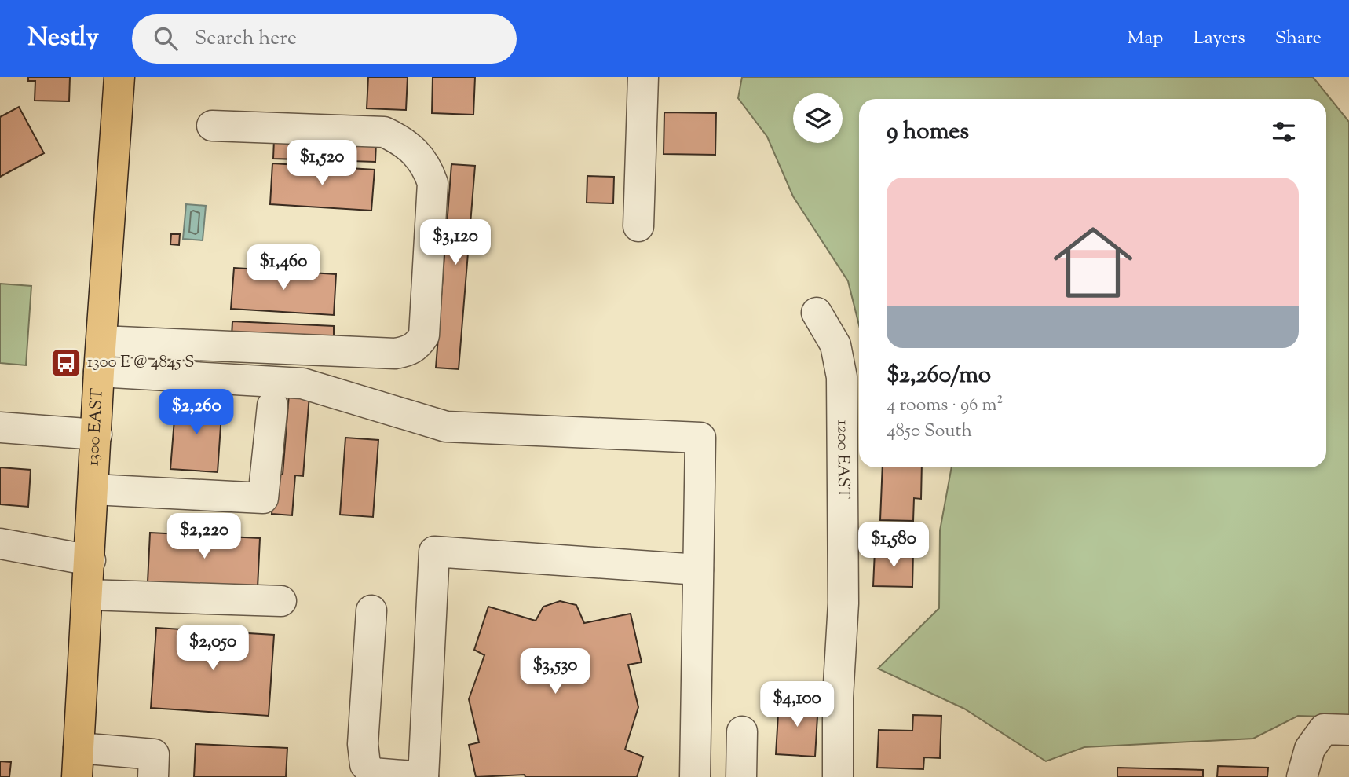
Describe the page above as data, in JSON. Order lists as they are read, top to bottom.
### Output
{
  "streets": {
    "main road": ["1300 EAST"],
    "street": ["1200 EAST"]
  },
  "places": {
    "bus stop": ["1300 E @ 4845 S"]
  },
  "page": {
    "header": "Nestly",
    "search": "Search here",
    "nav": ["Map", "Layers", "Share"],
    "heading": "9 homes",
    "price": [
      "$1,520",
      "$3,120",
      "$1,460",
      "$2,260",
      "$2,220",
      "$1,580",
      "$2,050",
      "$3,530",
      "$4,100"
    ],
    "list": [
      {
        "name": "$2,260/mo",
        "note": "4 rooms · 96 m² · 4850 South"
      }
    ]
  }
}
